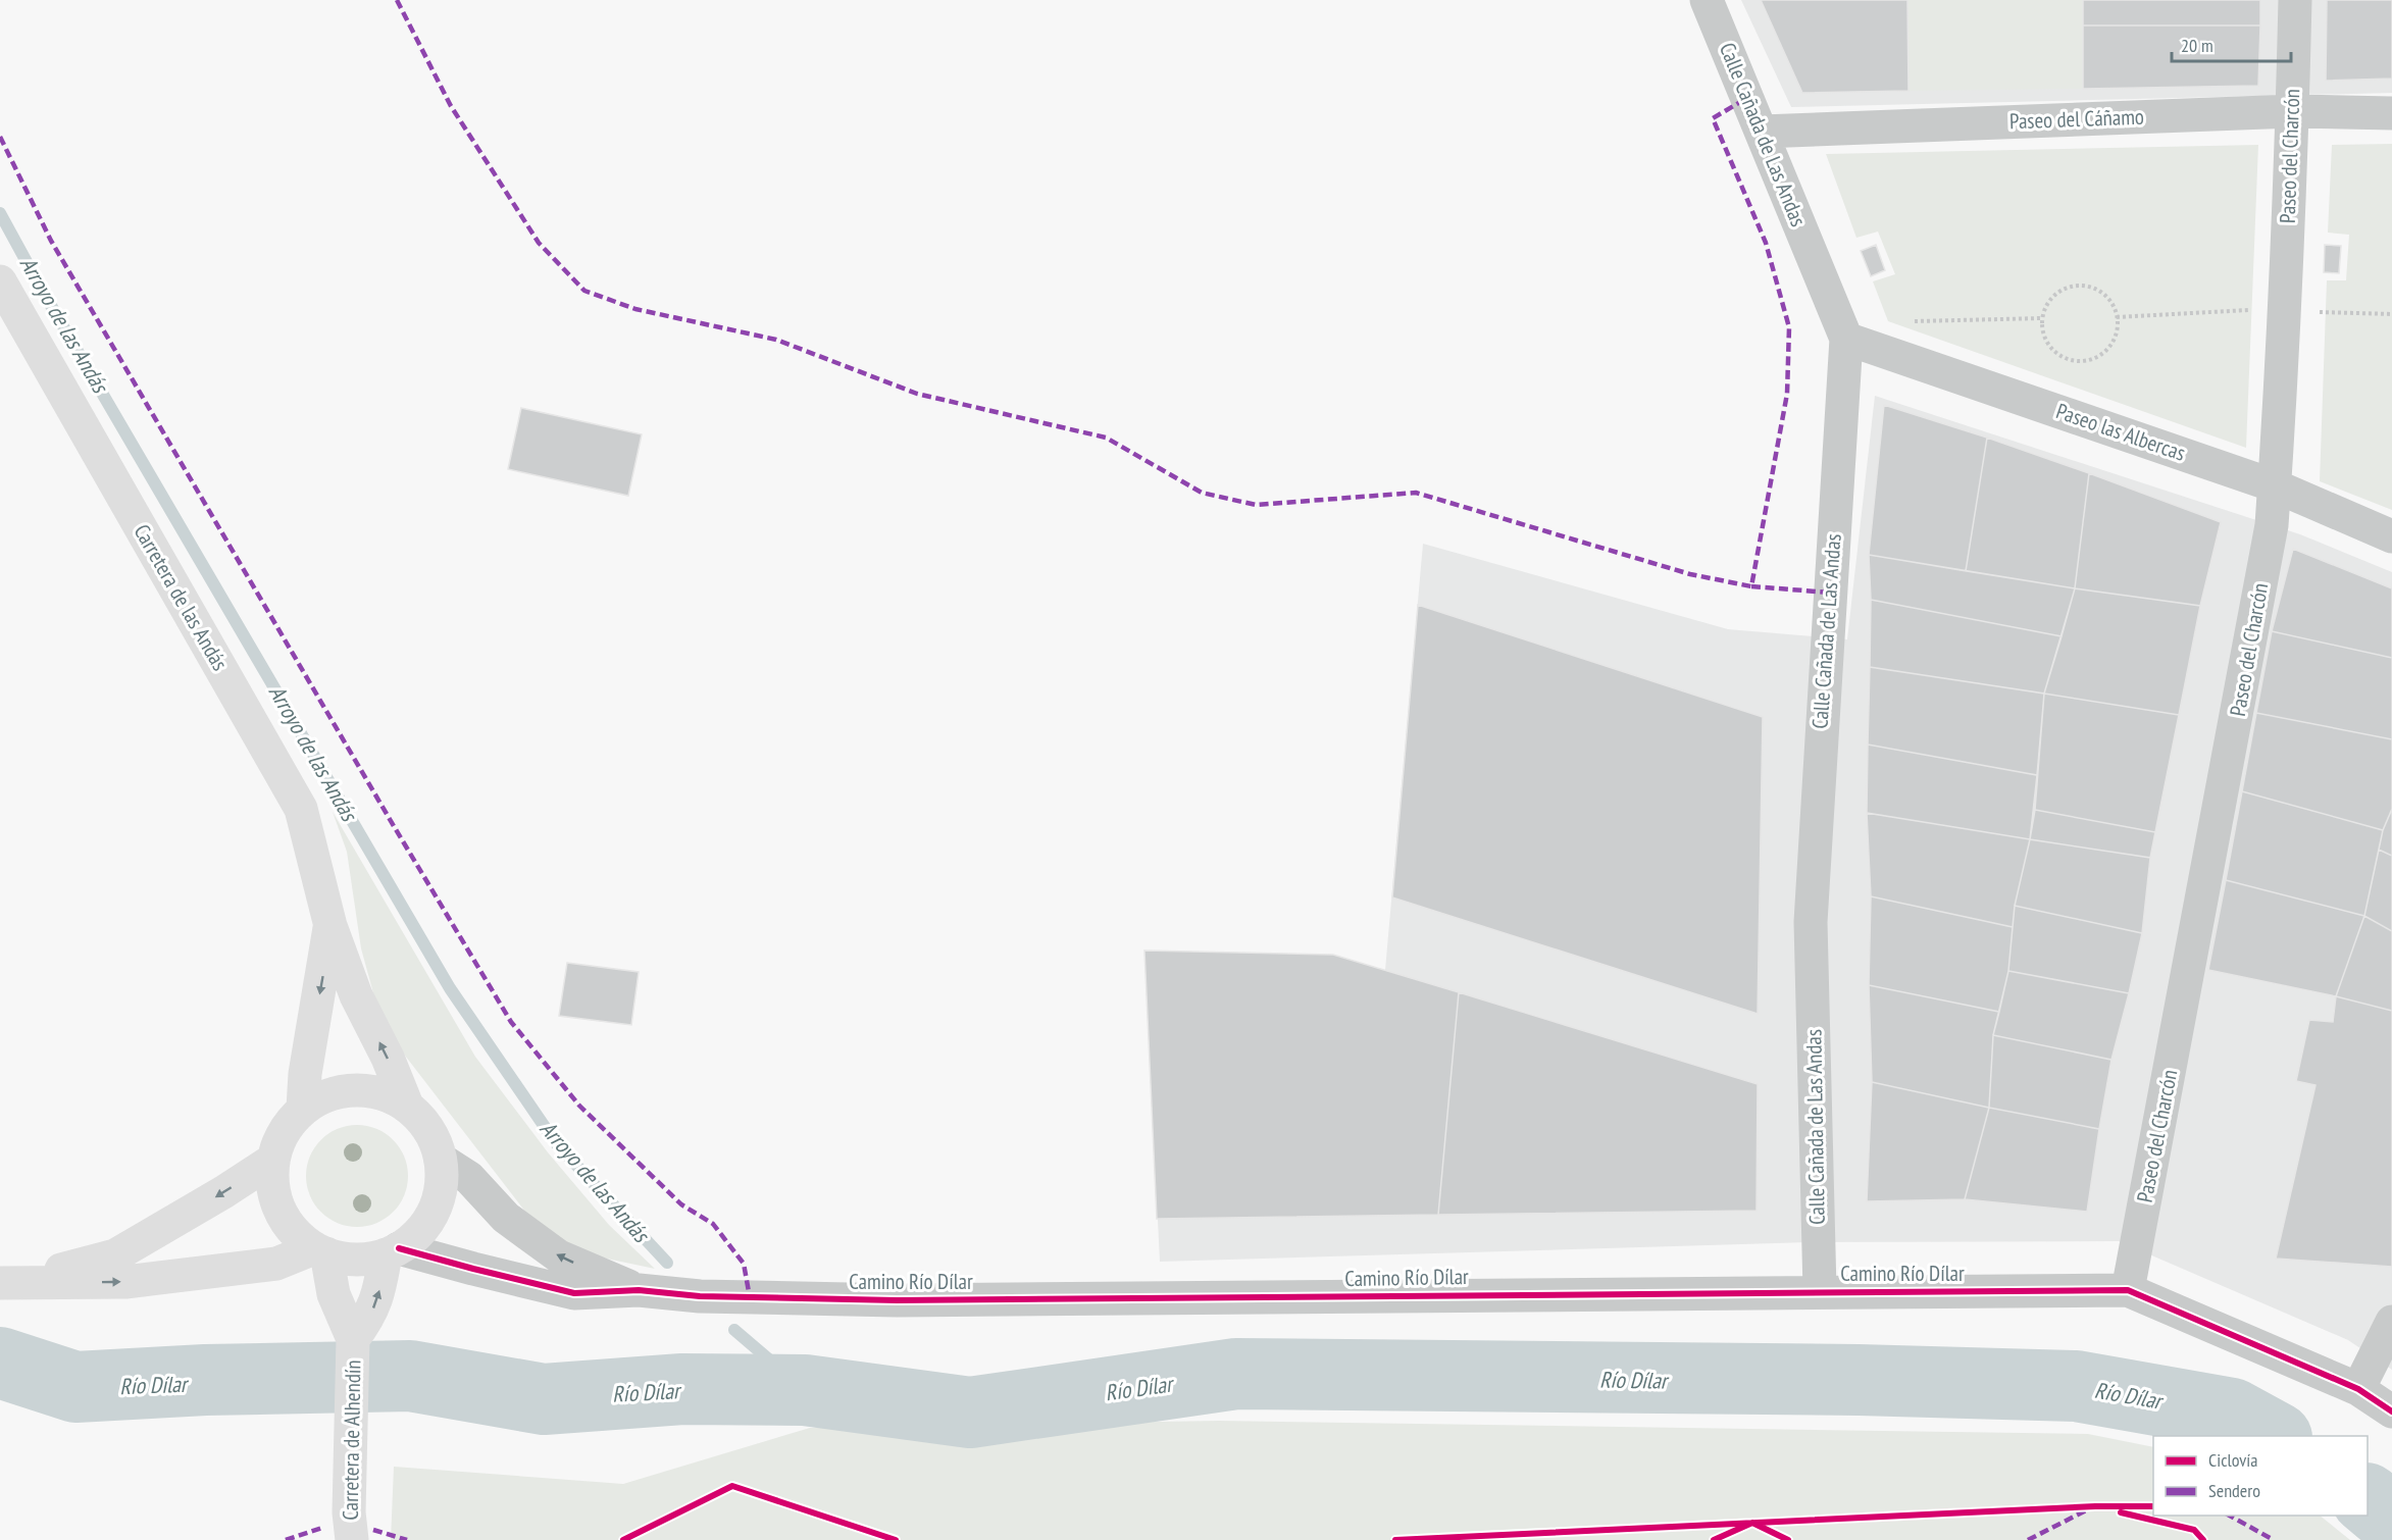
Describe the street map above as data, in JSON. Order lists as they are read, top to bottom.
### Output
{
  "streets": {
    "street": [
      "Paseo del Cáñamo",
      "Calle Cañada de Las Andas",
      "Paseo del Charcón",
      "Paseo las Albercas",
      "Carretera de las Andás",
      "Camino Río Dílar",
      "Carretera de Alhendín"
    ]
  },
  "crossings": [
    ["Paseo del Cáñamo", "Calle Cañada de Las Andas"],
    ["Paseo del Cáñamo", "Paseo del Charcón"],
    ["Calle Cañada de Las Andas", "Paseo las Albercas"],
    ["Calle Cañada de Las Andas", "Camino Río Dílar"],
    ["Paseo del Charcón", "Paseo las Albercas"],
    ["Paseo del Charcón", "Camino Río Dílar"],
    ["Carretera de las Andás", "Camino Río Dílar"],
    ["Carretera de las Andás", "Carretera de Alhendín"],
    ["Camino Río Dílar", "Carretera de Alhendín"]
  ],
  "water": ["Arroyo de las Andás", "Río Dílar"],
  "legend": ["Ciclovía", "Sendero"],
  "scale_bar": "20 m"
}
